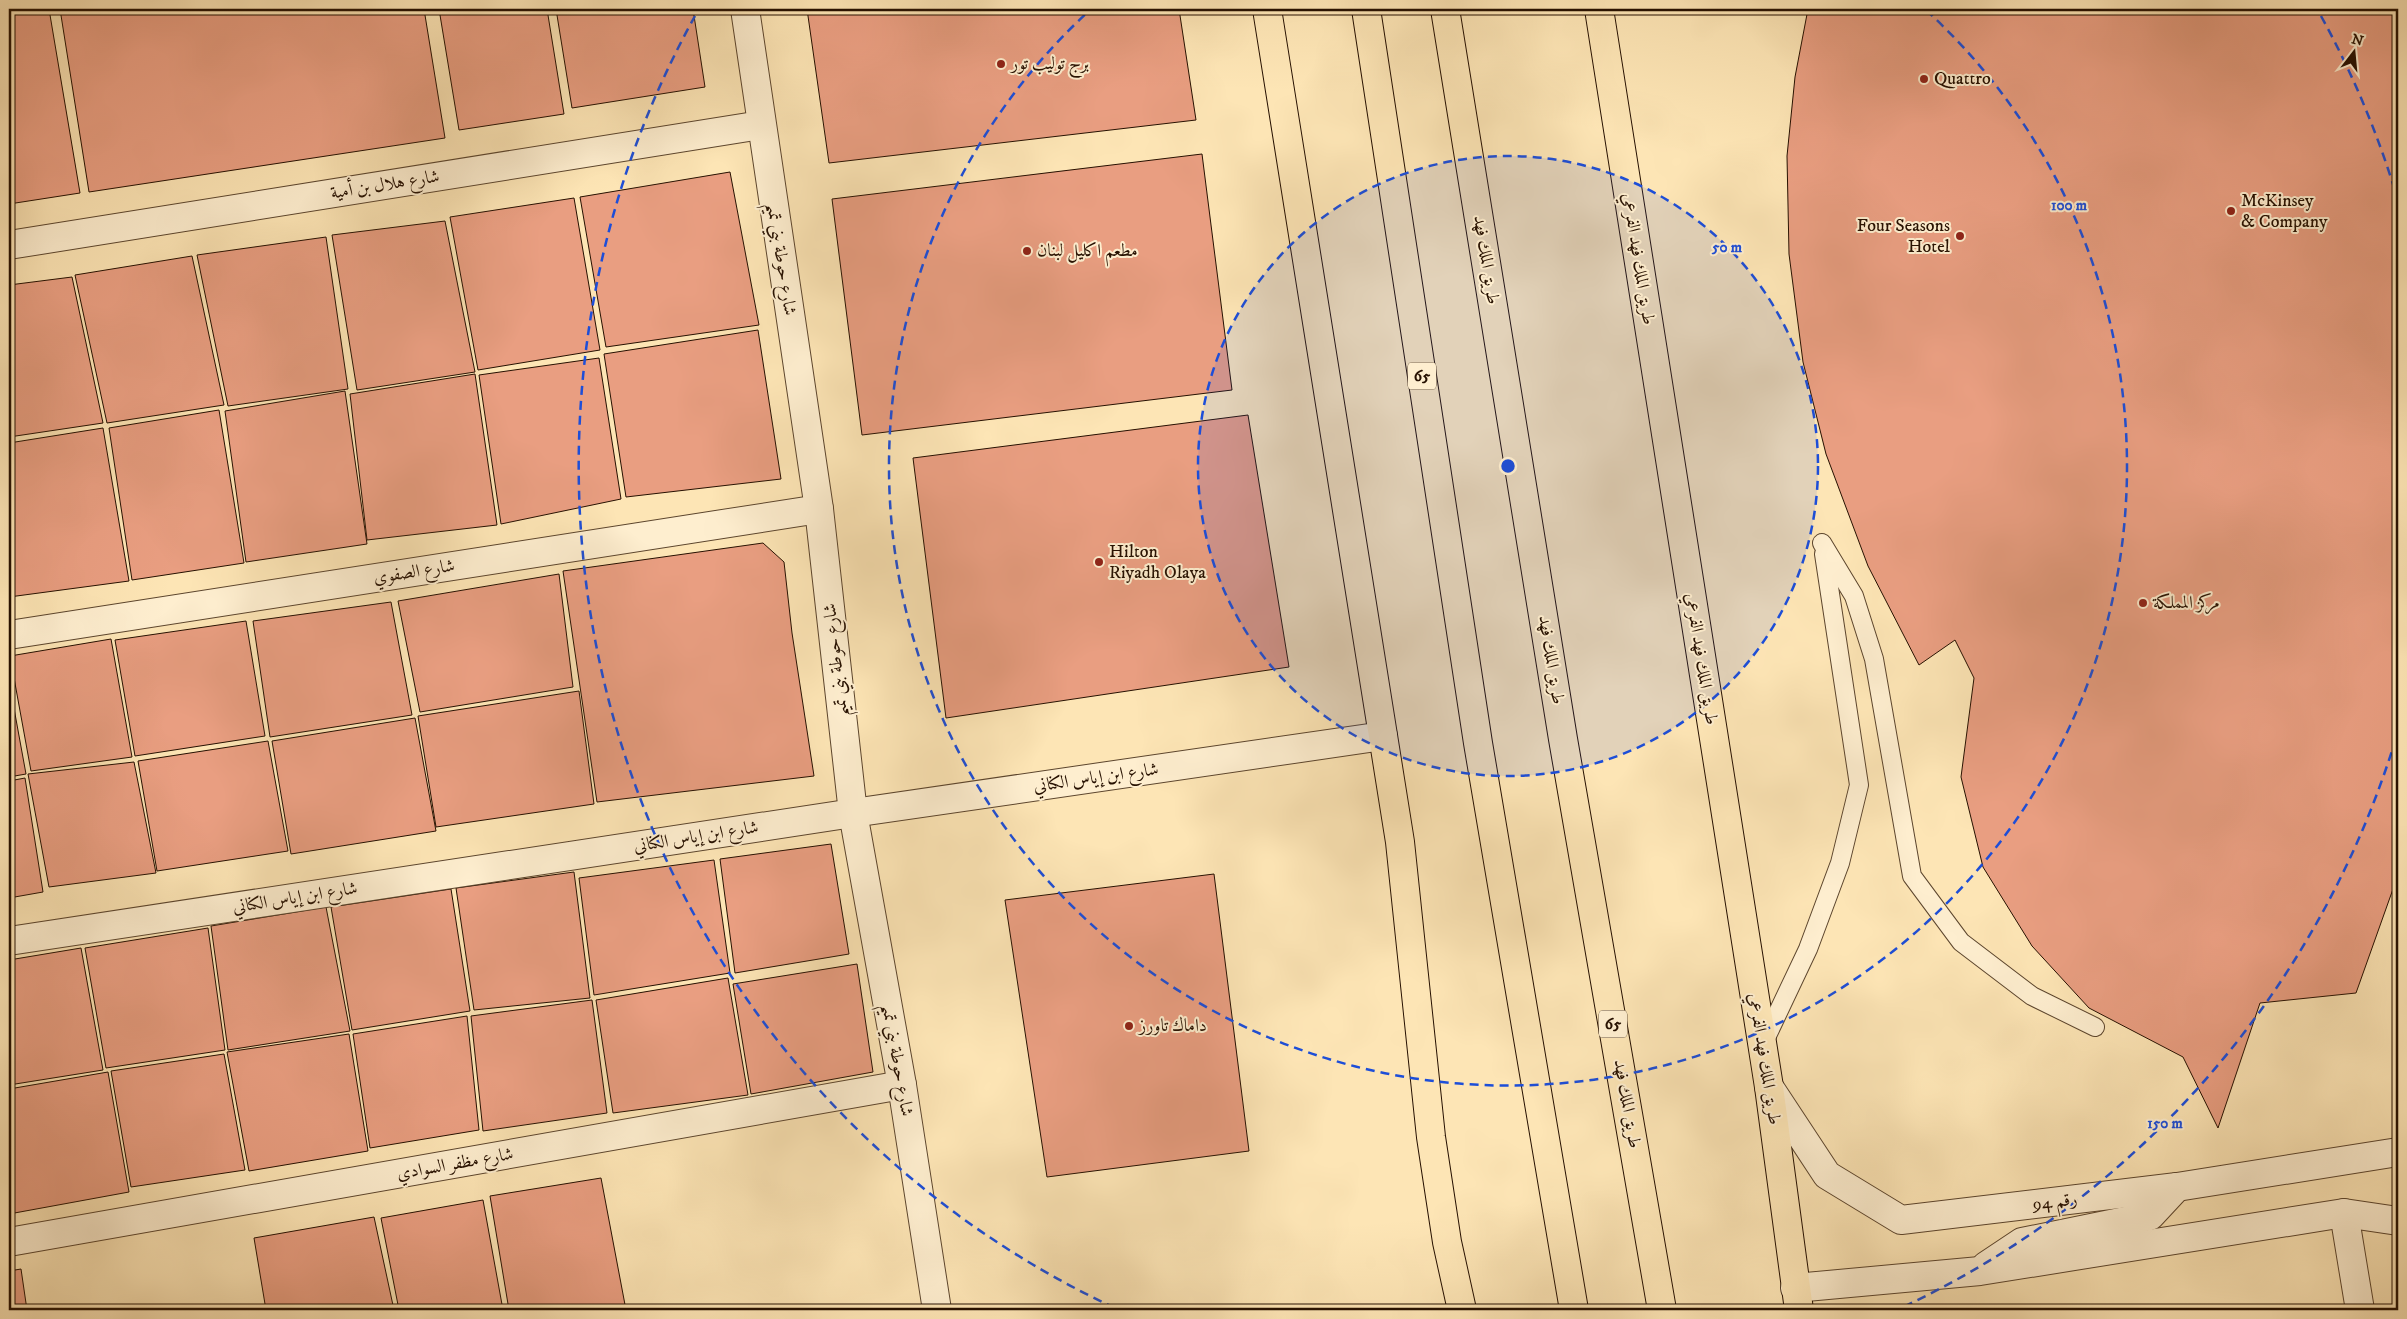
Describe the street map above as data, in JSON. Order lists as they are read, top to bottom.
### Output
{
  "streets": {
    "main road": ["طريق الملك فهد الفرعي", "طريق الملك فهد", "65"],
    "street": [
      "شارع هلال بن أمية",
      "شارع حوطة بني تميم",
      "شارع الصفوي",
      "شارع ابن إياس الكناني",
      "شارع مظفر السوادي",
      "رقم 94"
    ]
  },
  "crossings": [
    ["شارع هلال بن أمية", "شارع حوطة بني تميم"],
    ["شارع حوطة بني تميم", "شارع الصفوي"],
    ["شارع حوطة بني تميم", "شارع ابن إياس الكناني"],
    ["شارع حوطة بني تميم", "شارع مظفر السوادي"],
    ["طريق الملك فهد الفرعي", "رقم 94"]
  ],
  "places": [
    "برج توليب تور",
    "Quattro",
    "McKinsey & Company",
    "Four Seasons Hotel",
    "مطعم اكليل لبنان",
    "Hilton Riyadh Olaya",
    "مركز المملكة",
    "داماك تاورز"
  ],
  "north": "top",
  "rings": ["100 m", "50 m", "150 m"]
}
